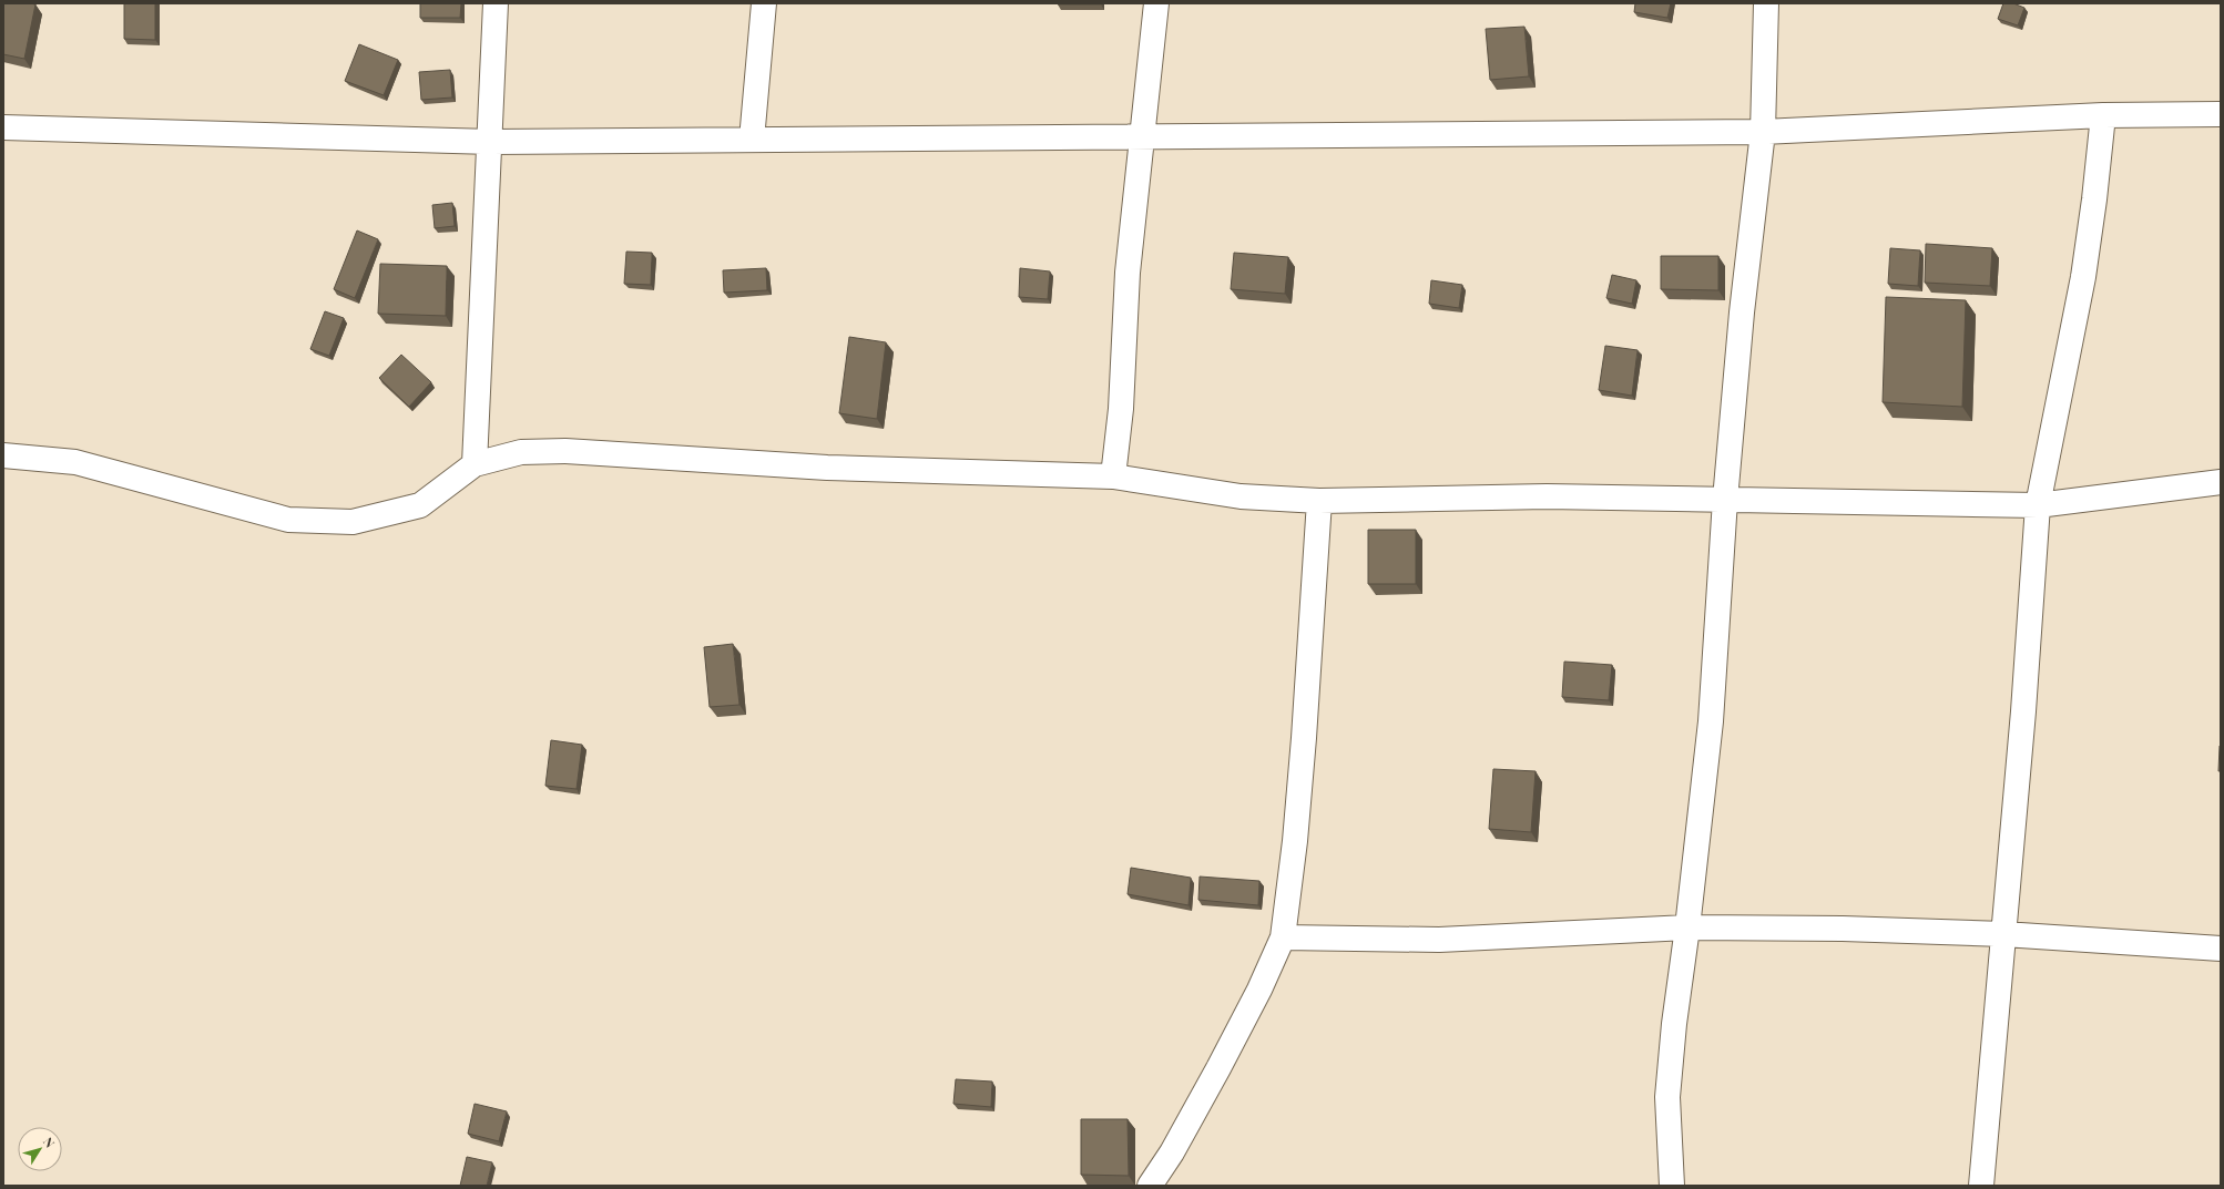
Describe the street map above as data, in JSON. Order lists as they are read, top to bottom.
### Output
{
  "north": "top right"
}
